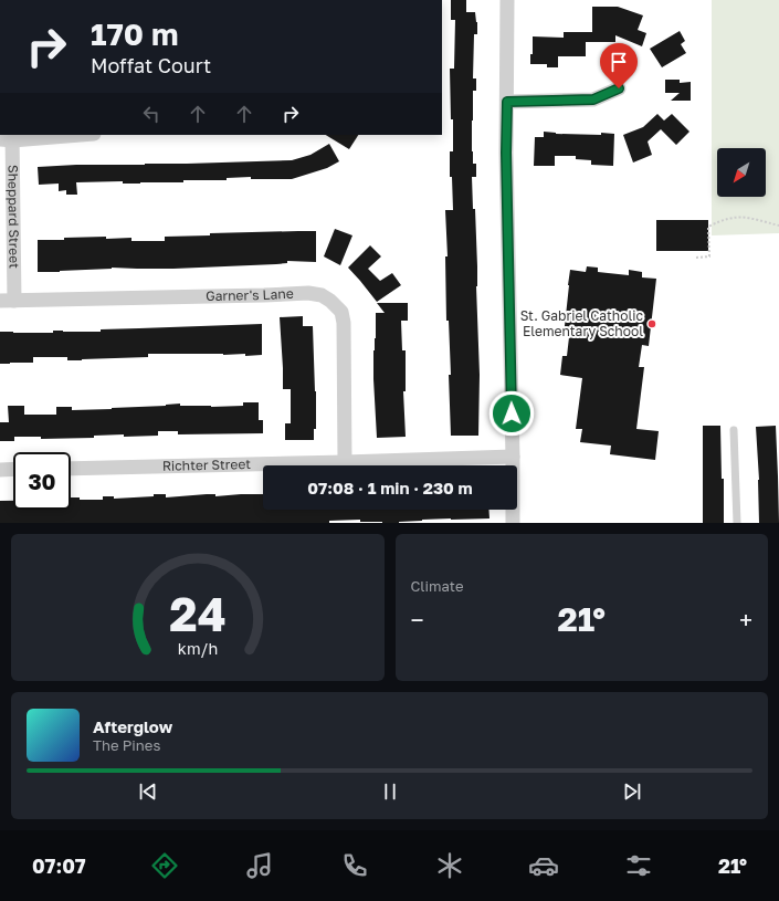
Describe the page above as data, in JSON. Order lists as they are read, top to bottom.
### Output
{
  "streets": {
    "street": ["Sheppard Street", "Garner's Lane", "Richter Street"]
  },
  "crossings": [
    ["Sheppard Street", "Garner's Lane"],
    ["Garner's Lane", "Richter Street"]
  ],
  "places": ["St. Gabriel Catholic Elementary School"],
  "north": "bottom left",
  "page": {
    "turn": ["170 m", "Moffat Court"],
    "limit": "30",
    "trip": "07:08 · 1 min · 230 m",
    "tile": "Climate",
    "heat": ["−", "21°", "+"],
    "song": ["Afterglow", "The Pines"],
    "tabs": ["07:07", "21°"],
    "gauge": ["24", "km/h"]
  }
}
